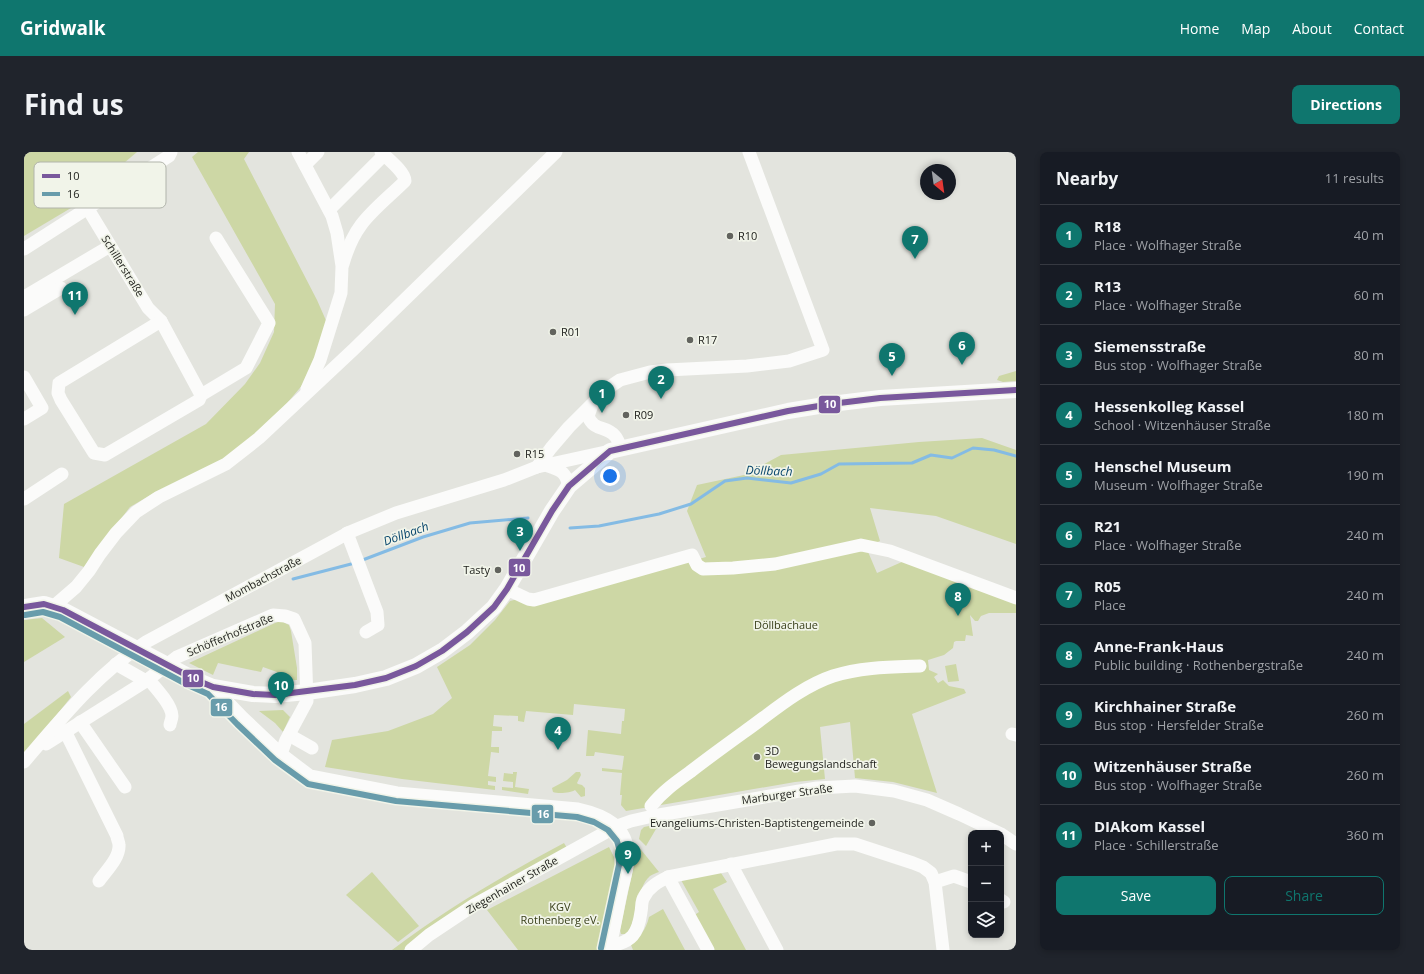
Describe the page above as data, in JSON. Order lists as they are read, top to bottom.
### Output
{
  "streets": {
    "street": [
      "Schillerstraße",
      "Mombachstraße",
      "Schöfferhofstraße",
      "Marburger Straße",
      "Ziegenhainer Straße"
    ]
  },
  "crossings": [
    ["Mombachstraße", "Schöfferhofstraße"],
    ["Marburger Straße", "Ziegenhainer Straße"]
  ],
  "water": ["Döllbach"],
  "parks": ["Döllbachaue", "KGV Rothenberg eV."],
  "places": [
    "R10",
    "R01",
    "R17",
    "R09",
    "R15",
    "Tasty",
    "3D Bewegungslandschaft",
    "Evangeliums-Christen-Baptistengemeinde"
  ],
  "lines": ["transit line 10", "transit line 16"],
  "legend": ["10", "16"],
  "north": "bottom right",
  "page": {
    "header": "Gridwalk",
    "nav": [
      "Home",
      "Map",
      "About",
      "Contact"
    ],
    "title": "Find us",
    "buttons": [
      "Directions",
      ["Save", "Share"]
    ],
    "heading": ["Nearby", "11 results"],
    "list": [
      {
        "mark": "1",
        "name": "R18",
        "note": "Place · Wolfhager Straße",
        "value": "40 m"
      },
      {
        "mark": "2",
        "name": "R13",
        "note": "Place · Wolfhager Straße",
        "value": "60 m"
      },
      {
        "mark": "3",
        "name": "Siemensstraße",
        "note": "Bus stop · Wolfhager Straße",
        "value": "80 m"
      },
      {
        "mark": "4",
        "name": "Hessenkolleg Kassel",
        "note": "School · Witzenhäuser Straße",
        "value": "180 m"
      },
      {
        "mark": "5",
        "name": "Henschel Museum",
        "note": "Museum · Wolfhager Straße",
        "value": "190 m"
      },
      {
        "mark": "6",
        "name": "R21",
        "note": "Place · Wolfhager Straße",
        "value": "240 m"
      },
      {
        "mark": "7",
        "name": "R05",
        "note": "Place",
        "value": "240 m"
      },
      {
        "mark": "8",
        "name": "Anne-Frank-Haus",
        "note": "Public building · Rothenbergstraße",
        "value": "240 m"
      },
      {
        "mark": "9",
        "name": "Kirchhainer Straße",
        "note": "Bus stop · Hersfelder Straße",
        "value": "260 m"
      },
      {
        "mark": "10",
        "name": "Witzenhäuser Straße",
        "note": "Bus stop · Wolfhager Straße",
        "value": "260 m"
      },
      {
        "mark": "11",
        "name": "DIAkom Kassel",
        "note": "Place · Schillerstraße",
        "value": "360 m"
      }
    ],
    "pins": [
      "7",
      "11",
      "6",
      "5",
      "2",
      "1",
      "3",
      "8",
      "10",
      "4",
      "9"
    ],
    "map_buttons": ["+", "−"]
  }
}
